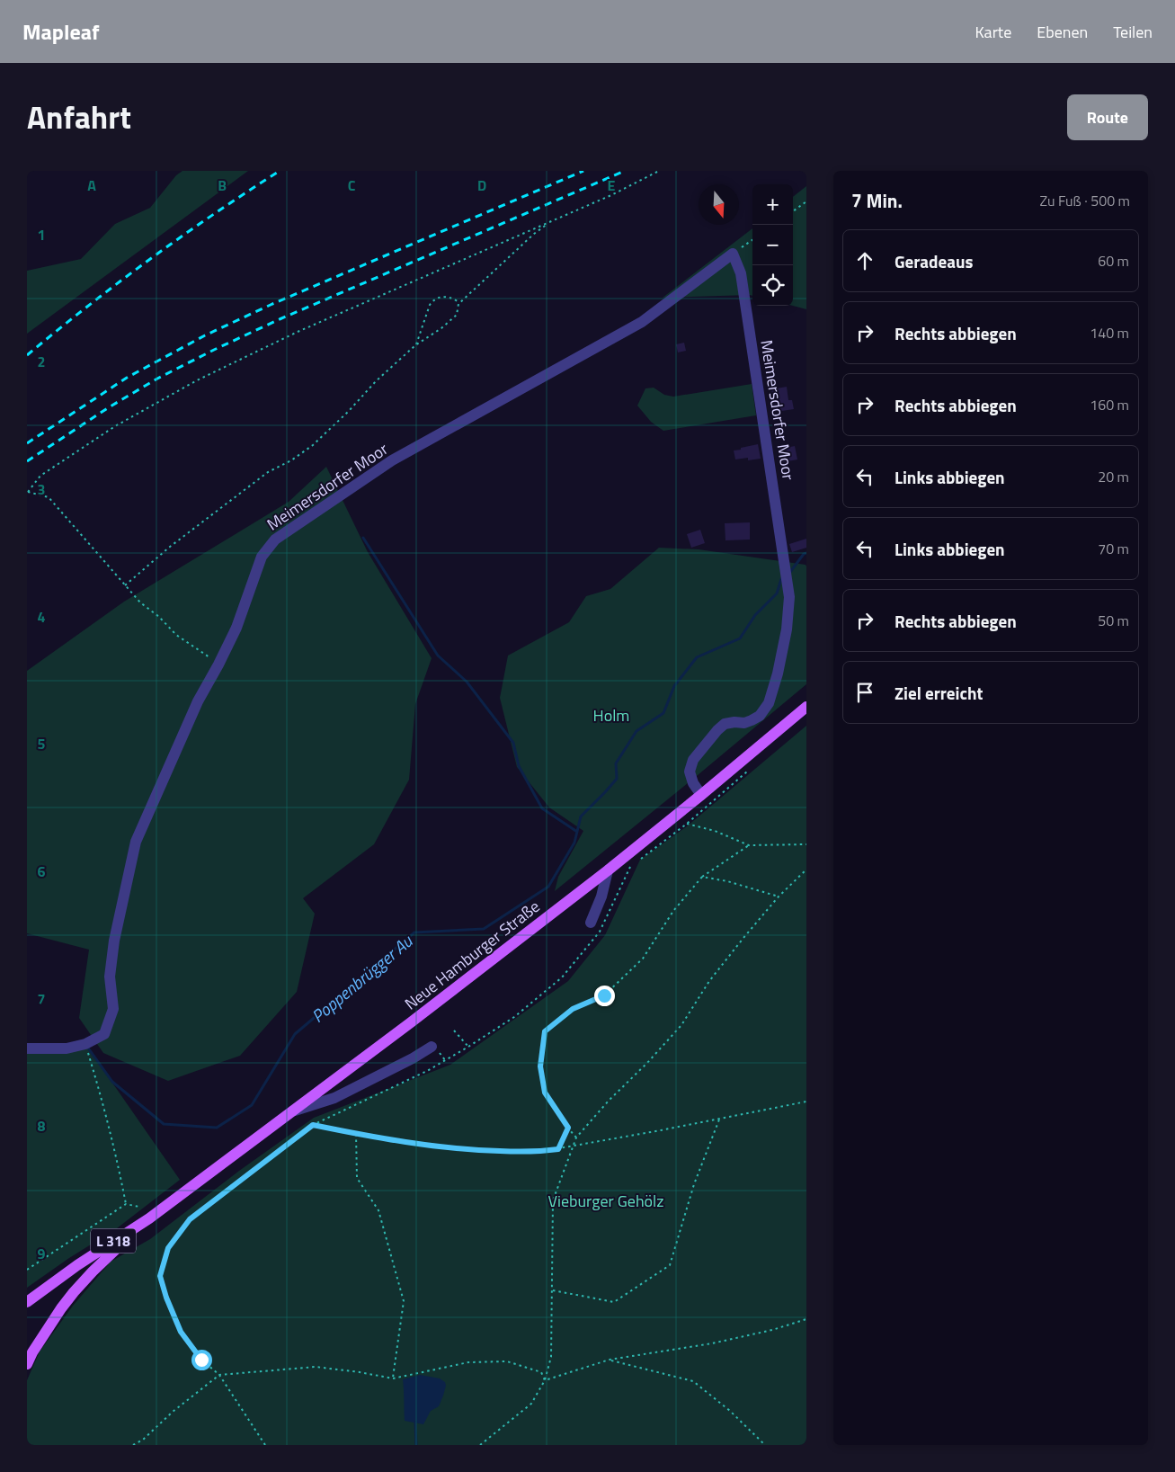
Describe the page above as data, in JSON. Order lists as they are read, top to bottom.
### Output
{
  "streets": {
    "main road": ["Neue Hamburger Straße", "L 318"],
    "street": ["Meimersdorfer Moor"]
  },
  "crossings": [
    ["Meimersdorfer Moor", "Neue Hamburger Straße"],
    ["Neue Hamburger Straße", "L 318"]
  ],
  "water": ["Poppenbrügger Au"],
  "parks": ["Holm", "Vieburger Gehölz"],
  "north": "bottom",
  "page": {
    "header": "Mapleaf",
    "nav": ["Karte", "Ebenen", "Teilen"],
    "title": "Anfahrt",
    "buttons": "Route",
    "heading": ["7 Min.", "Zu Fuß · 500 m"],
    "map_buttons": ["+", "−"],
    "list": [
      ["Geradeaus", "60 m"],
      ["Rechts abbiegen", "140 m"],
      ["Rechts abbiegen", "160 m"],
      ["Links abbiegen", "20 m"],
      ["Links abbiegen", "70 m"],
      ["Rechts abbiegen", "50 m"],
      "Ziel erreicht"
    ]
  },
  "grid": {
    "columns": [
      "A",
      "B",
      "C",
      "D",
      "E"
    ],
    "rows": [
      "1",
      "2",
      "3",
      "4",
      "5",
      "6",
      "7",
      "8",
      "9"
    ]
  }
}
